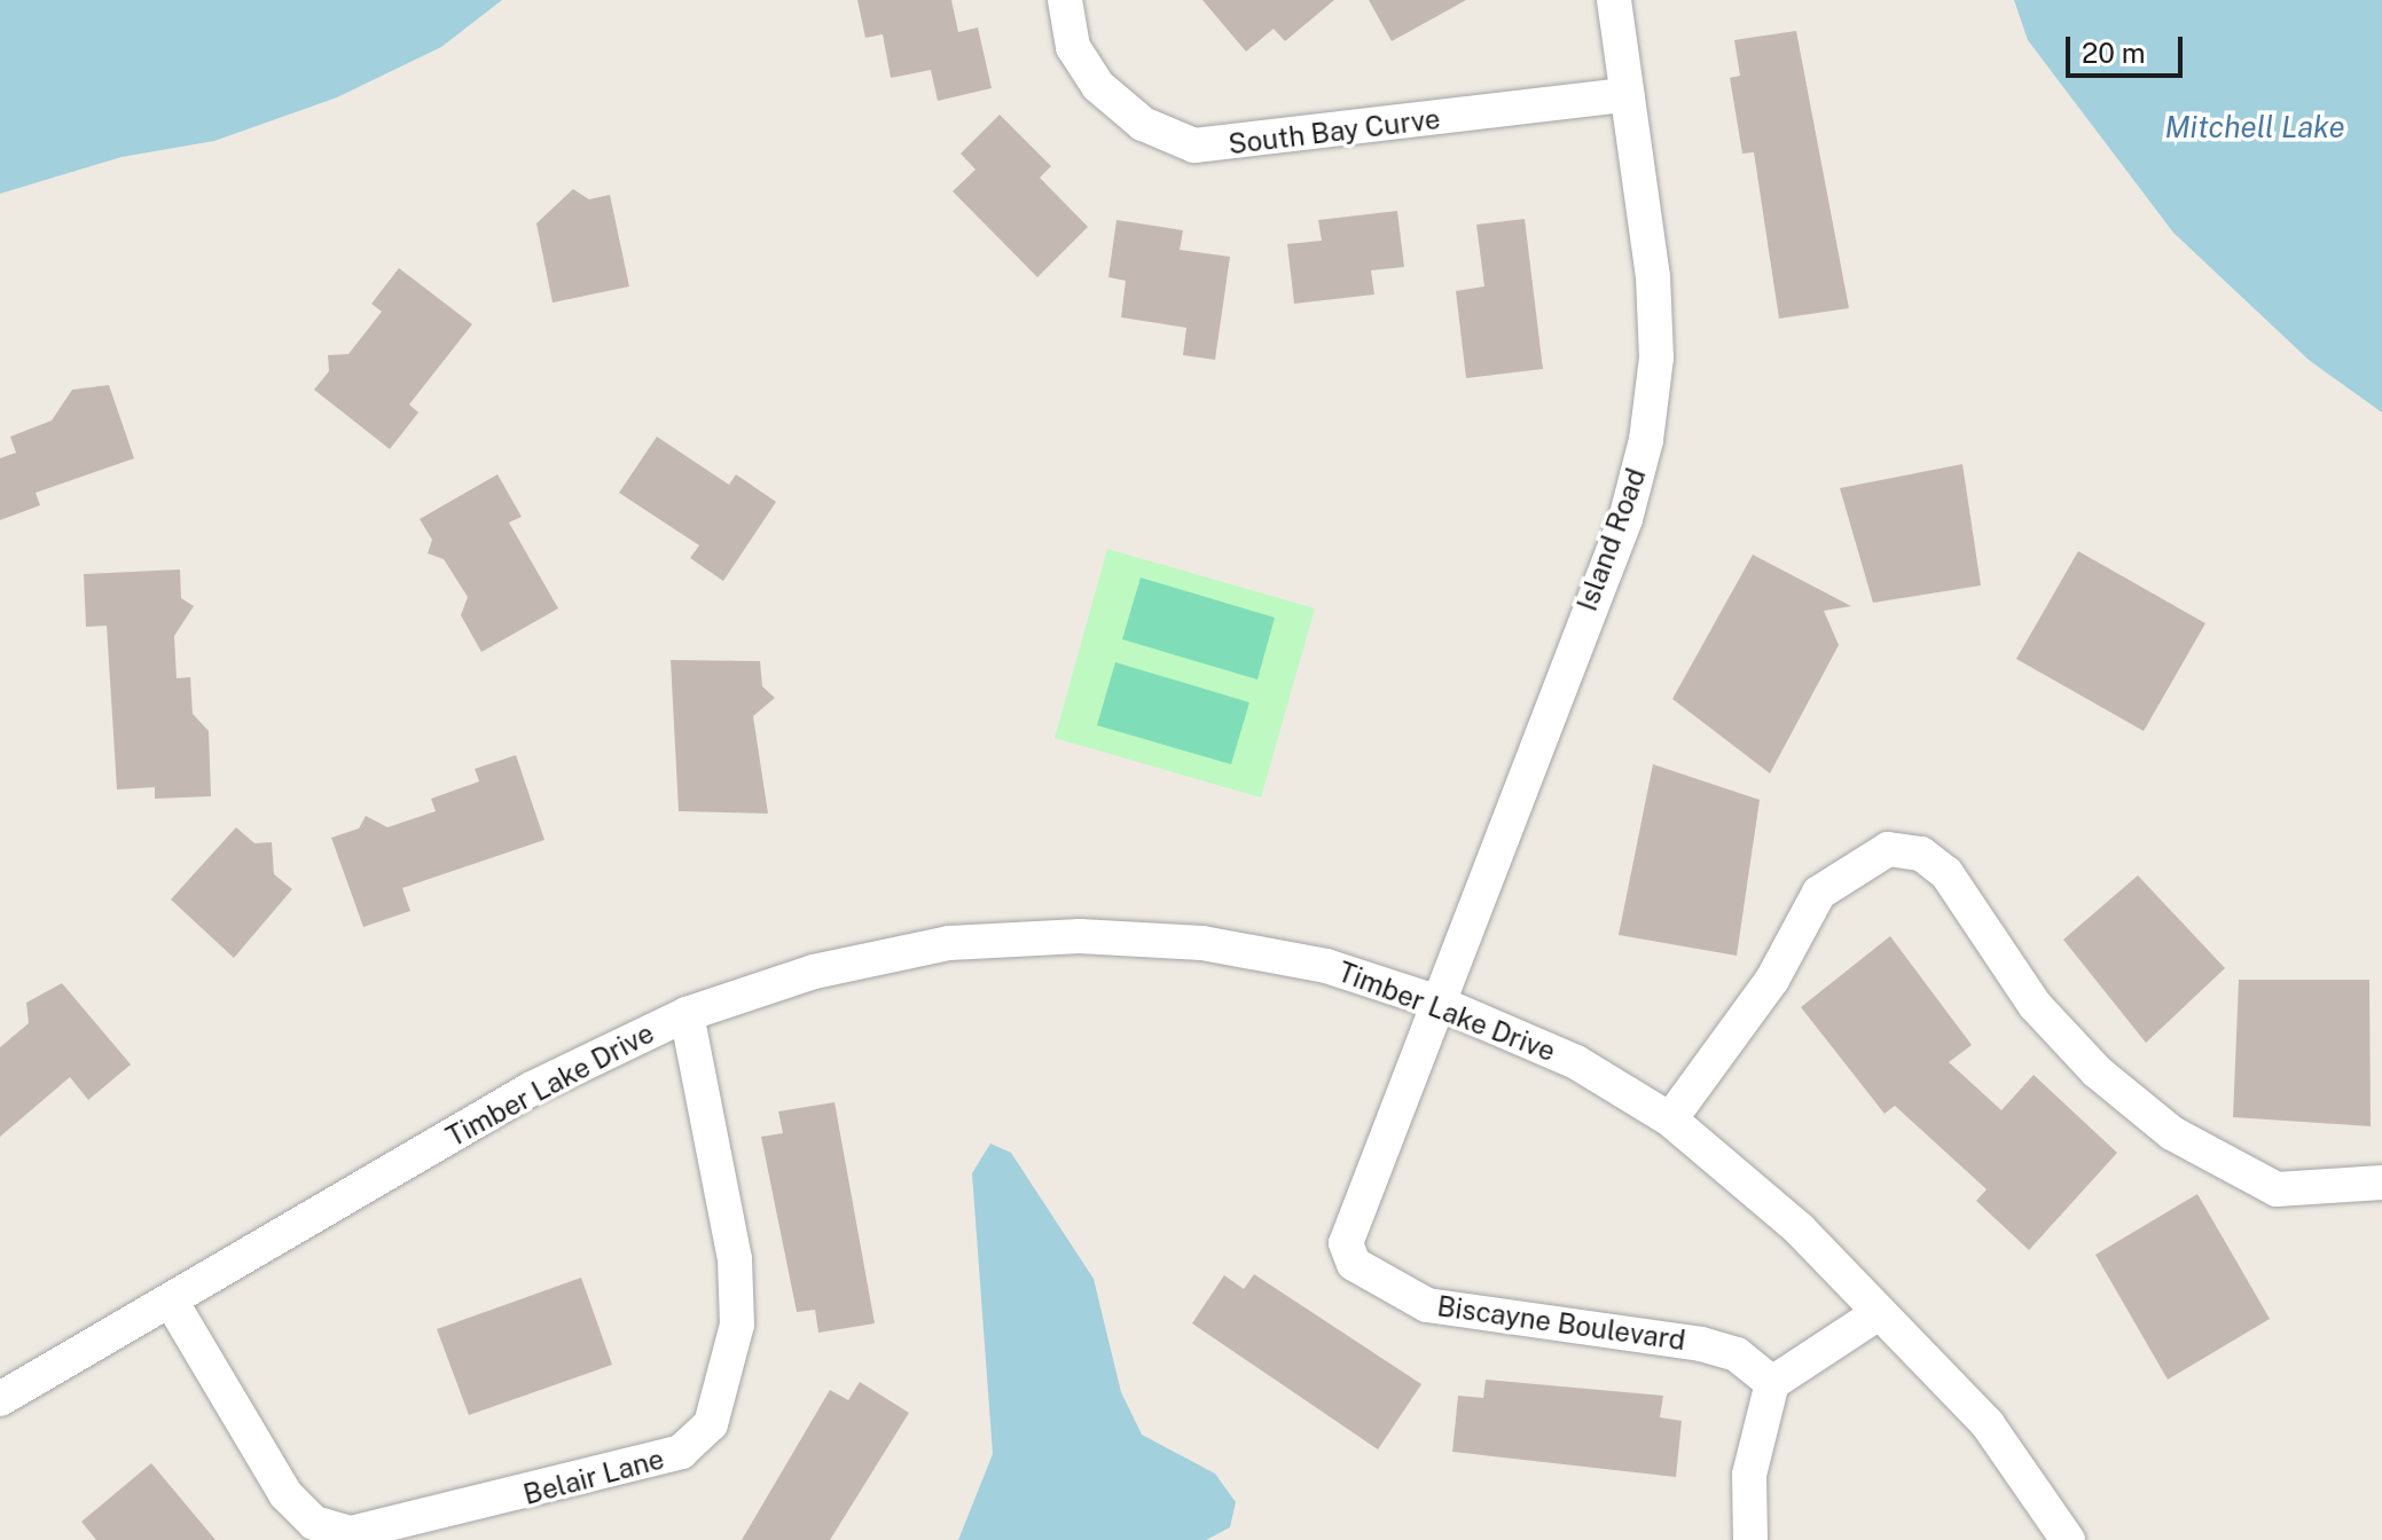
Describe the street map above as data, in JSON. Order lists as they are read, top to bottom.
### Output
{
  "streets": {
    "street": [
      "South Bay Curve",
      "Island Road",
      "Timber Lake Drive",
      "Biscayne Boulevard",
      "Belair Lane"
    ]
  },
  "crossings": [
    ["South Bay Curve", "Island Road"],
    ["Island Road", "Timber Lake Drive"],
    ["Island Road", "Biscayne Boulevard"],
    ["Timber Lake Drive", "Biscayne Boulevard"],
    ["Timber Lake Drive", "Belair Lane"]
  ],
  "water": ["Mitchell Lake"],
  "scale_bar": "20 m"
}
